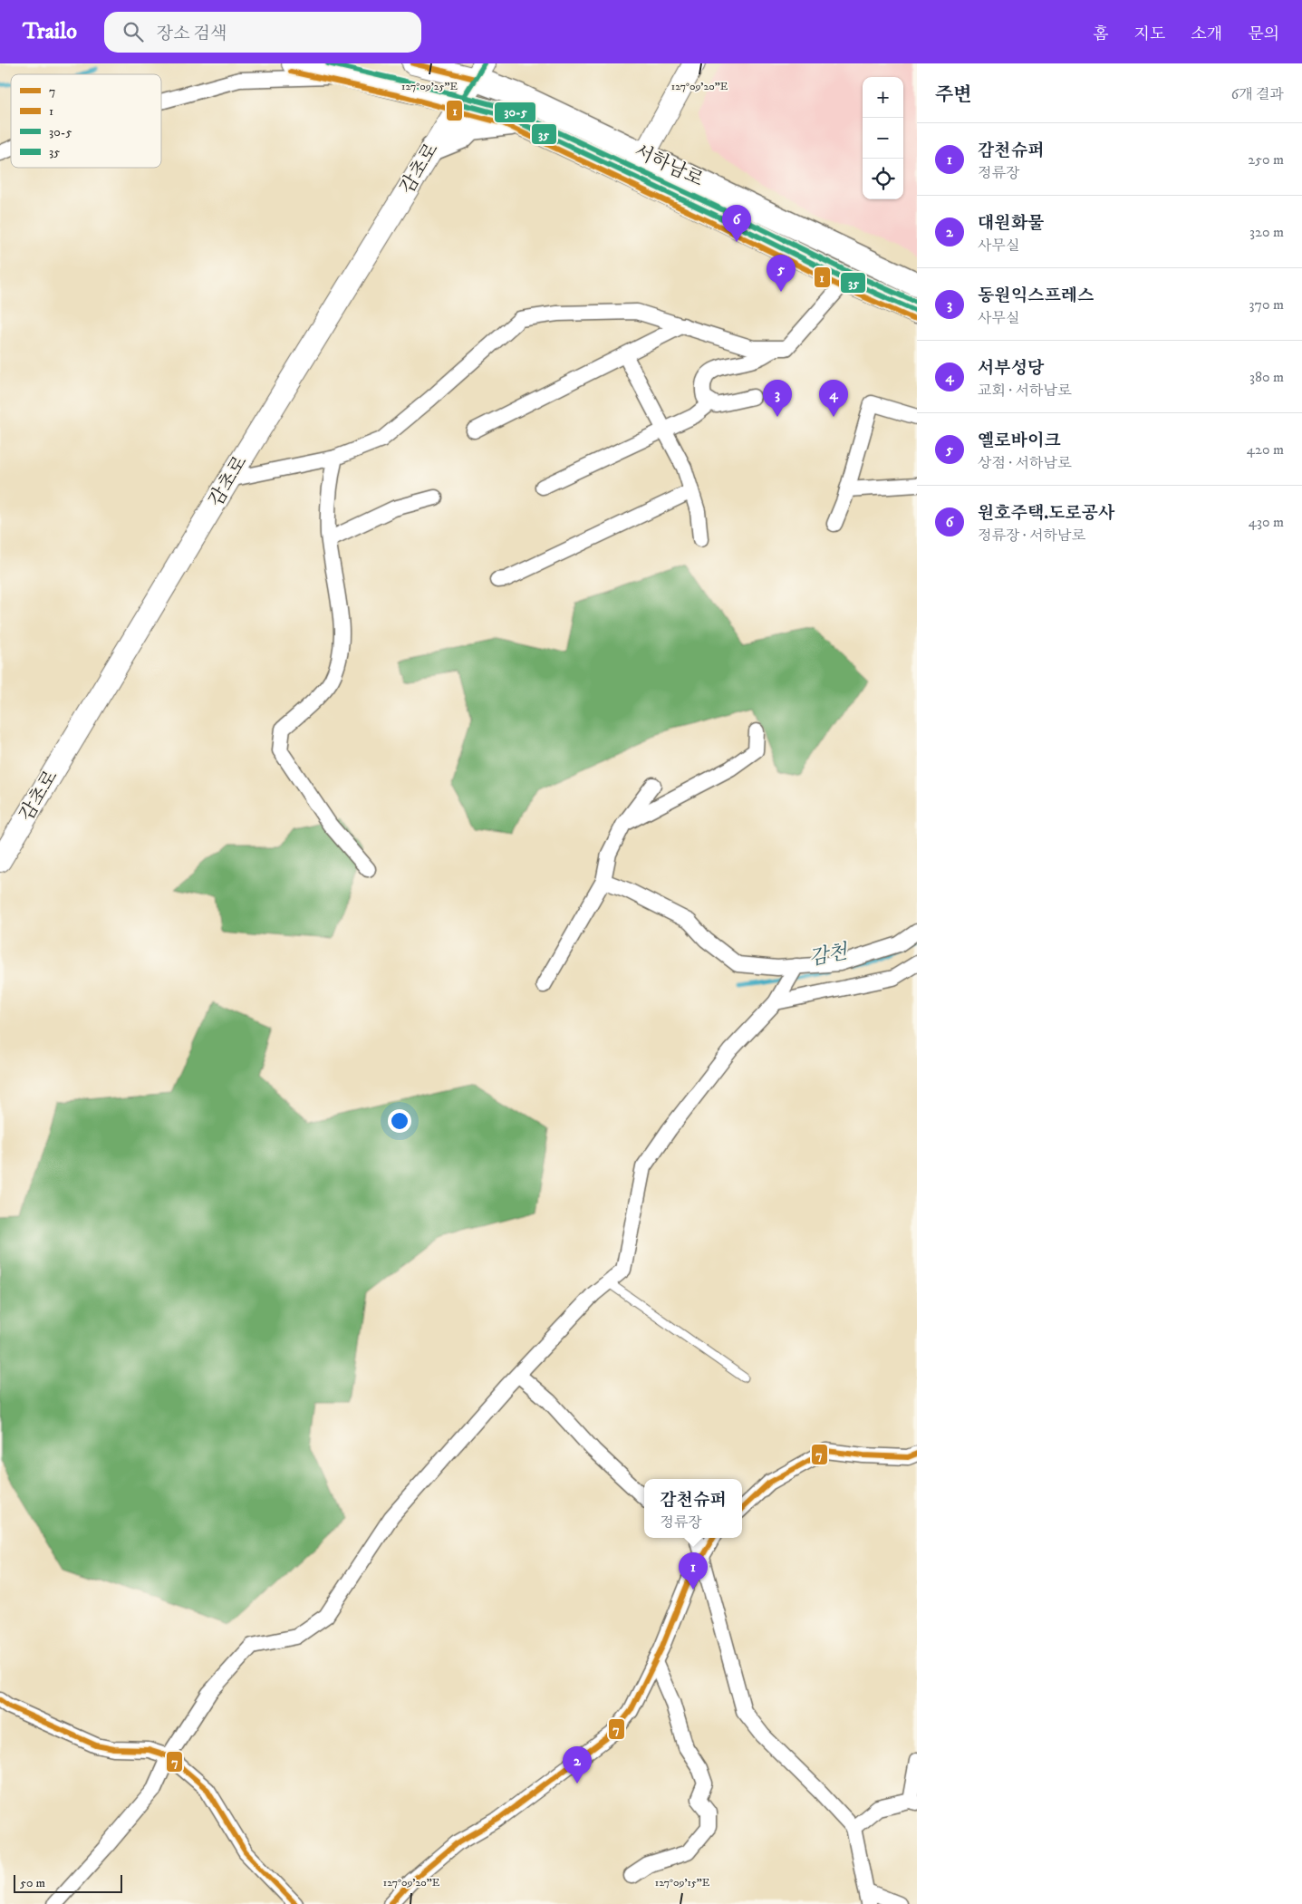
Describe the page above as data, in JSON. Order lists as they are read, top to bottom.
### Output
{
  "streets": {
    "main road": ["서하남로", "감초로"]
  },
  "crossings": [
    ["서하남로", "감초로"]
  ],
  "water": ["감천"],
  "lines": [
    "transit line 7",
    "transit line 30-5",
    "transit line 35",
    "transit line 1"
  ],
  "legend": [
    "7",
    "1",
    "30-5",
    "35"
  ],
  "scale_bar": "50 m",
  "page": {
    "header": "Trailo",
    "search": "장소 검색",
    "nav": [
      "홈",
      "지도",
      "소개",
      "문의"
    ],
    "heading": ["주변", "6개 결과"],
    "map_buttons": ["+", "−"],
    "list": [
      {
        "mark": "1",
        "name": "감천슈퍼",
        "note": "정류장",
        "value": "250 m"
      },
      {
        "mark": "2",
        "name": "대원화물",
        "note": "사무실",
        "value": "320 m"
      },
      {
        "mark": "3",
        "name": "동원익스프레스",
        "note": "사무실",
        "value": "370 m"
      },
      {
        "mark": "4",
        "name": "서부성당",
        "note": "교회 · 서하남로",
        "value": "380 m"
      },
      {
        "mark": "5",
        "name": "옐로바이크",
        "note": "상점 · 서하남로",
        "value": "420 m"
      },
      {
        "mark": "6",
        "name": "원호주택.도로공사",
        "note": "정류장 · 서하남로",
        "value": "430 m"
      }
    ],
    "pins": [
      "6",
      "5",
      "3",
      "4",
      "1",
      "2"
    ],
    "popup": ["감천슈퍼", "정류장"],
    "scale": "50 m"
  },
  "coordinates": ["127°09'25\"E", "127°09'20\"E", "127°09'15\"E"]
}
